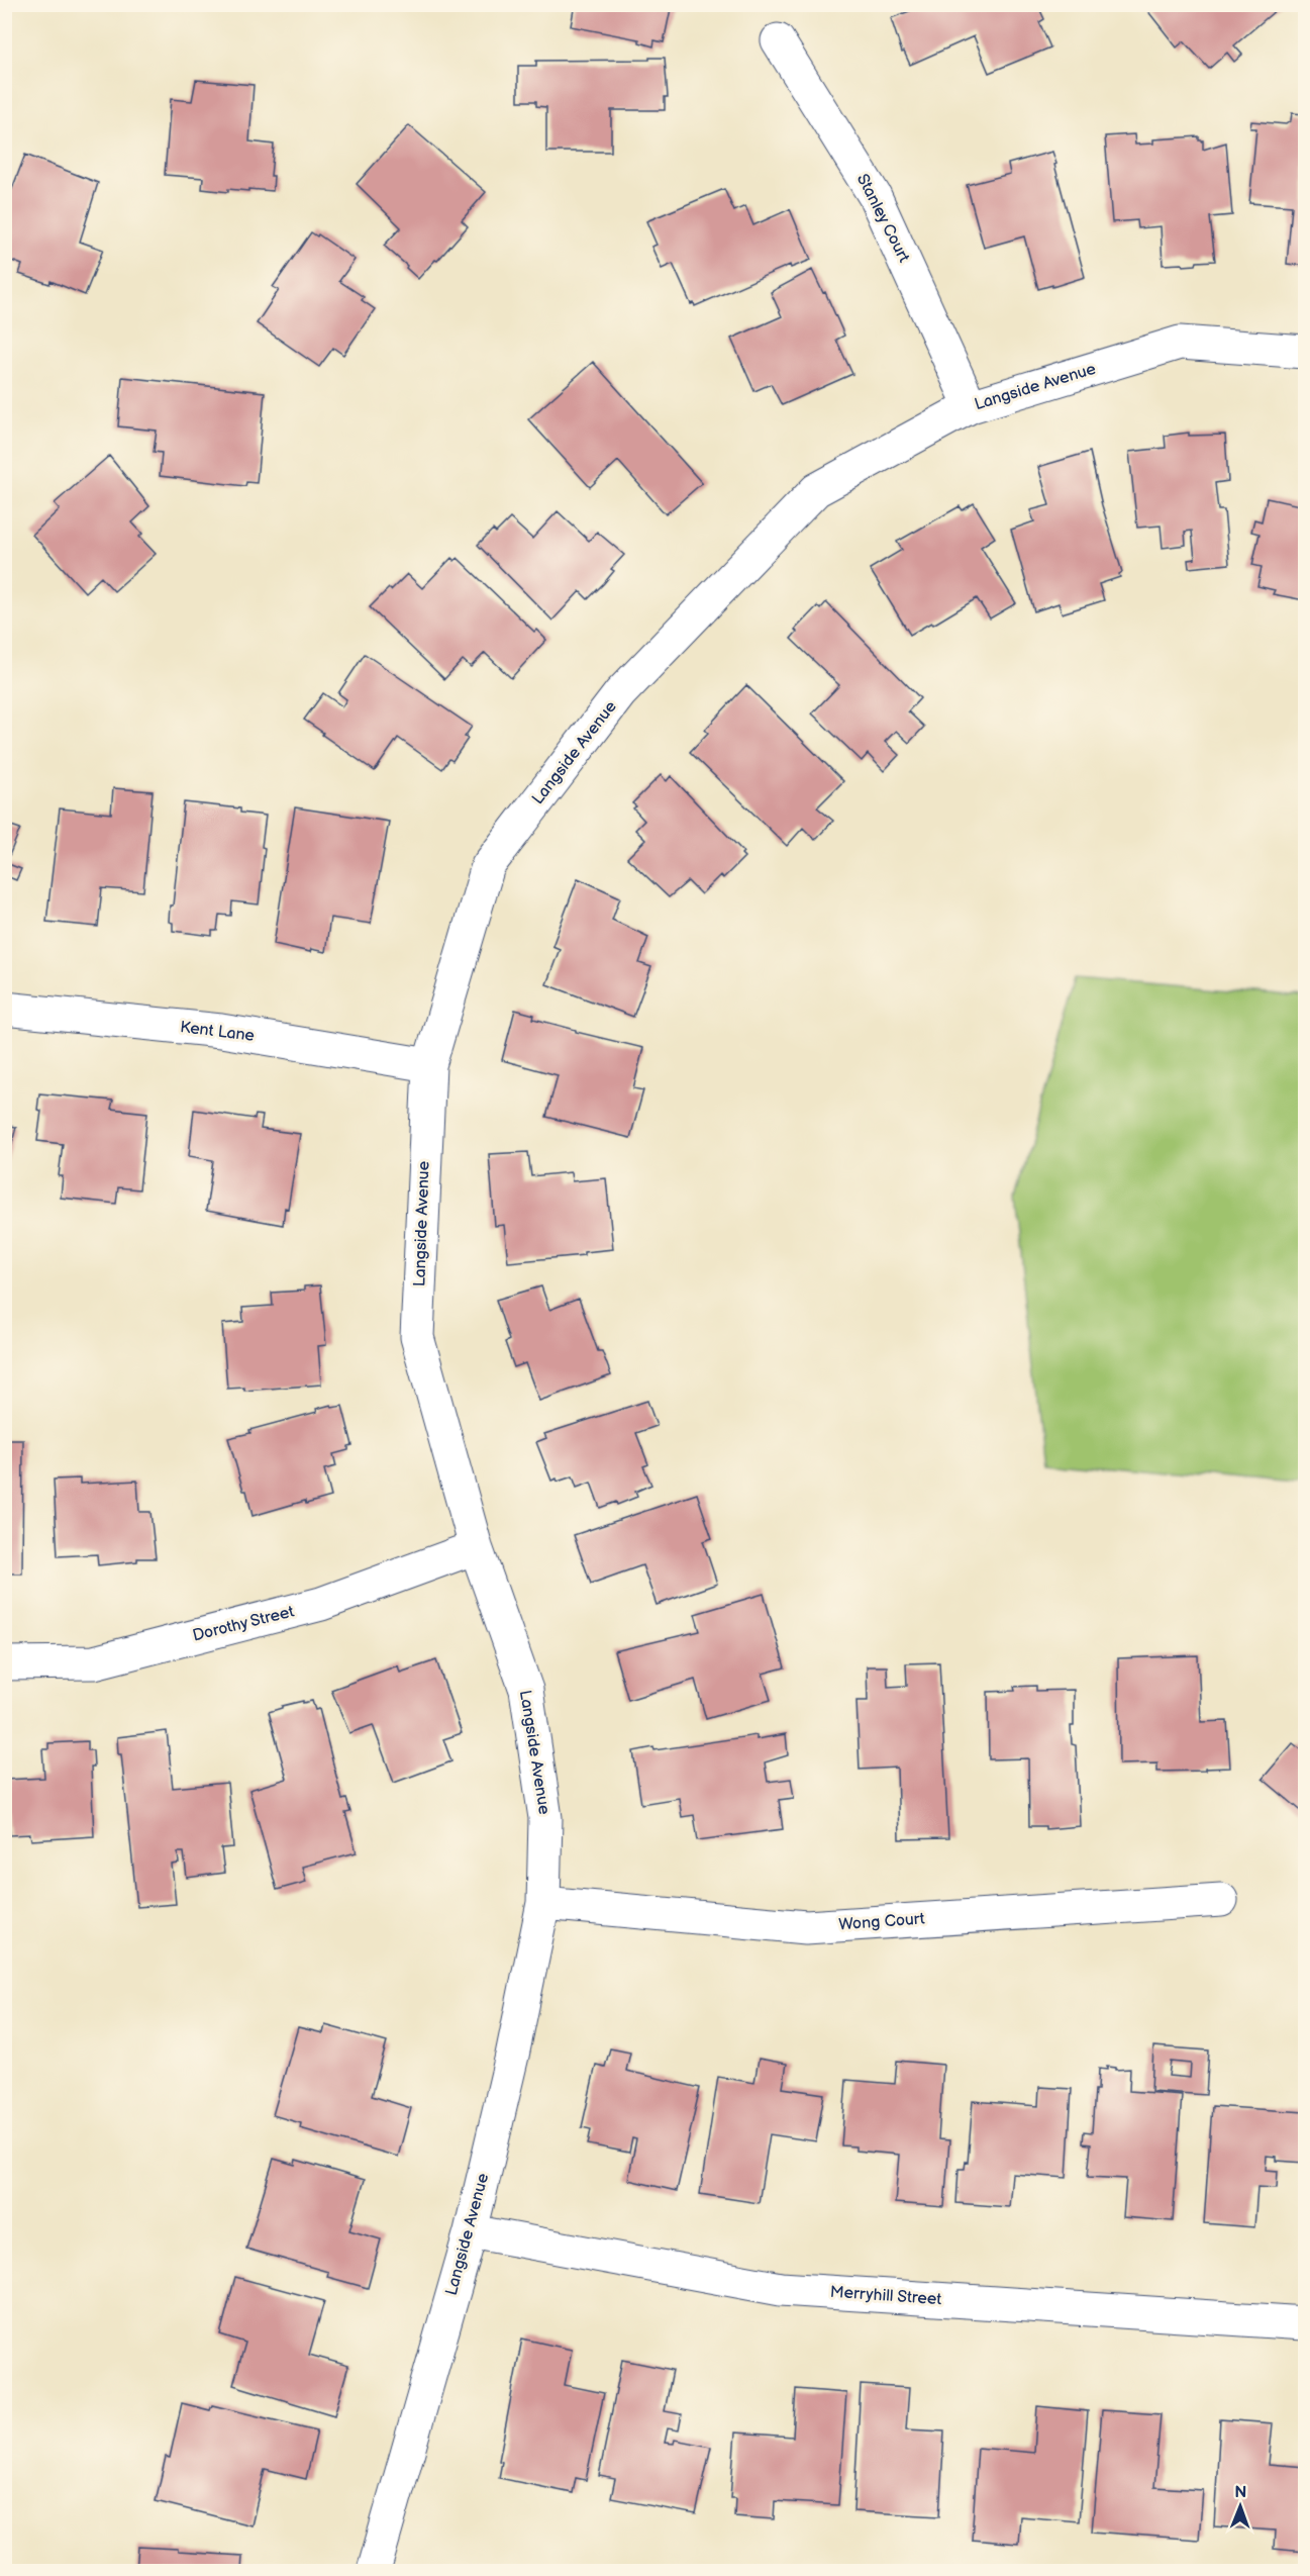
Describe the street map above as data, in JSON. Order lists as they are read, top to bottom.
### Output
{
  "streets": {
    "street": [
      "Stanley Court",
      "Langside Avenue",
      "Kent Lane",
      "Dorothy Street",
      "Wong Court",
      "Merryhill Street"
    ]
  },
  "crossings": [
    ["Stanley Court", "Langside Avenue"],
    ["Langside Avenue", "Kent Lane"],
    ["Langside Avenue", "Dorothy Street"],
    ["Langside Avenue", "Wong Court"],
    ["Langside Avenue", "Merryhill Street"]
  ],
  "north": "top"
}
